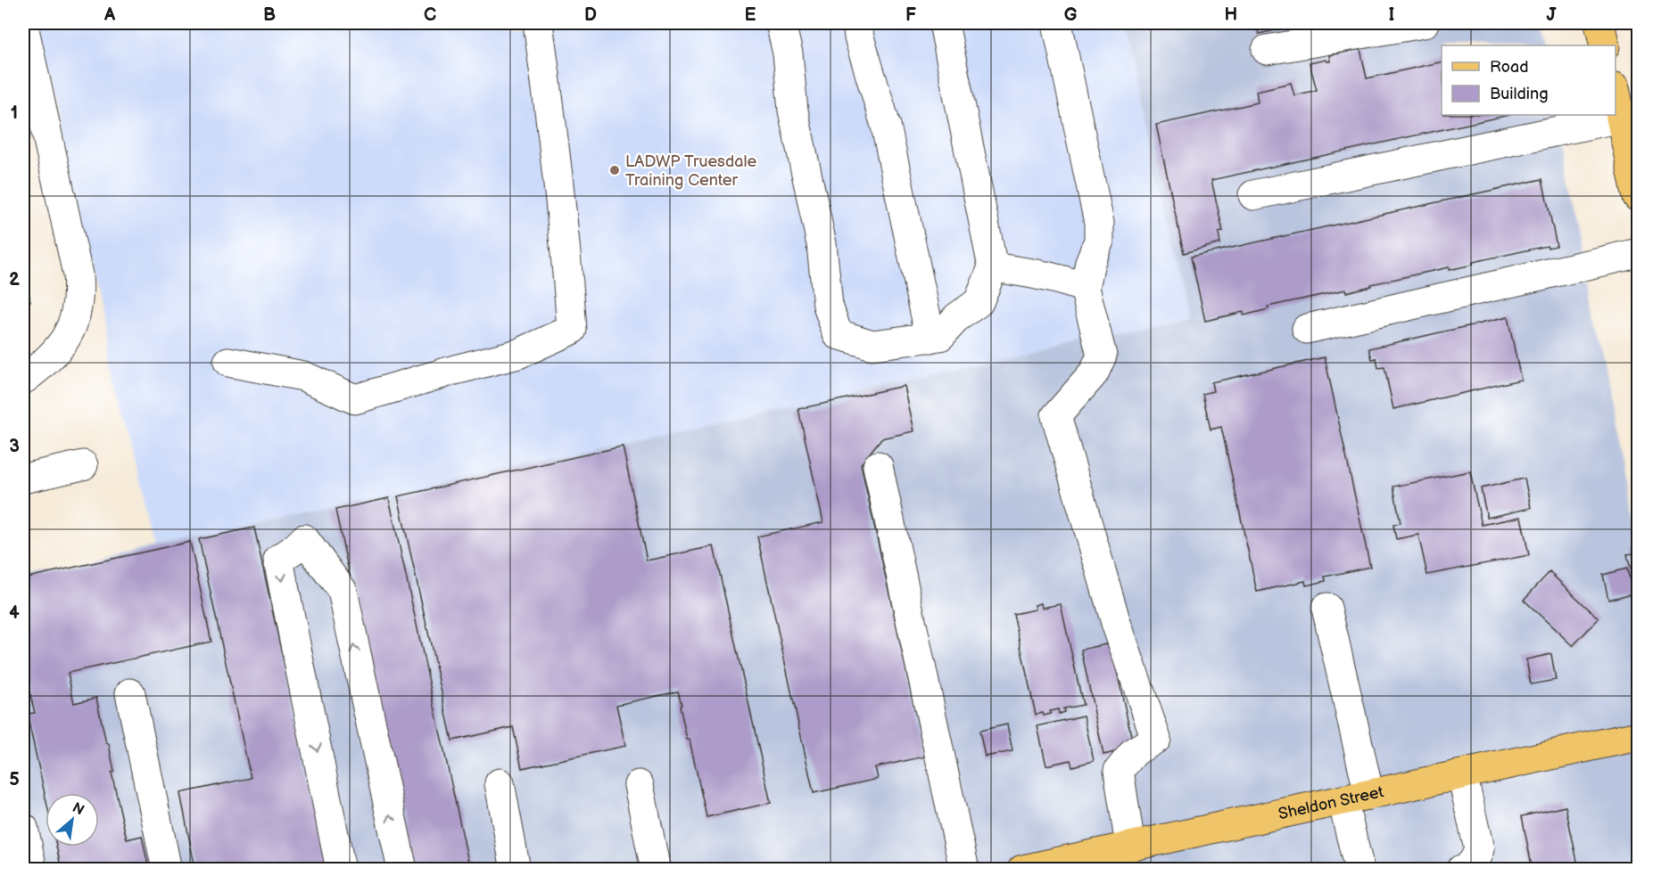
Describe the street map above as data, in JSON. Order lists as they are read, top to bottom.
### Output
{
  "streets": {
    "main road": ["Sheldon Street"]
  },
  "places": ["LADWP Truesdale Training Center"],
  "legend": ["Road", "Building"],
  "north": "top right",
  "grid": {
    "columns": [
      "A",
      "B",
      "C",
      "D",
      "E",
      "F",
      "G",
      "H",
      "I",
      "J"
    ],
    "rows": [
      "1",
      "2",
      "3",
      "4",
      "5"
    ]
  }
}
